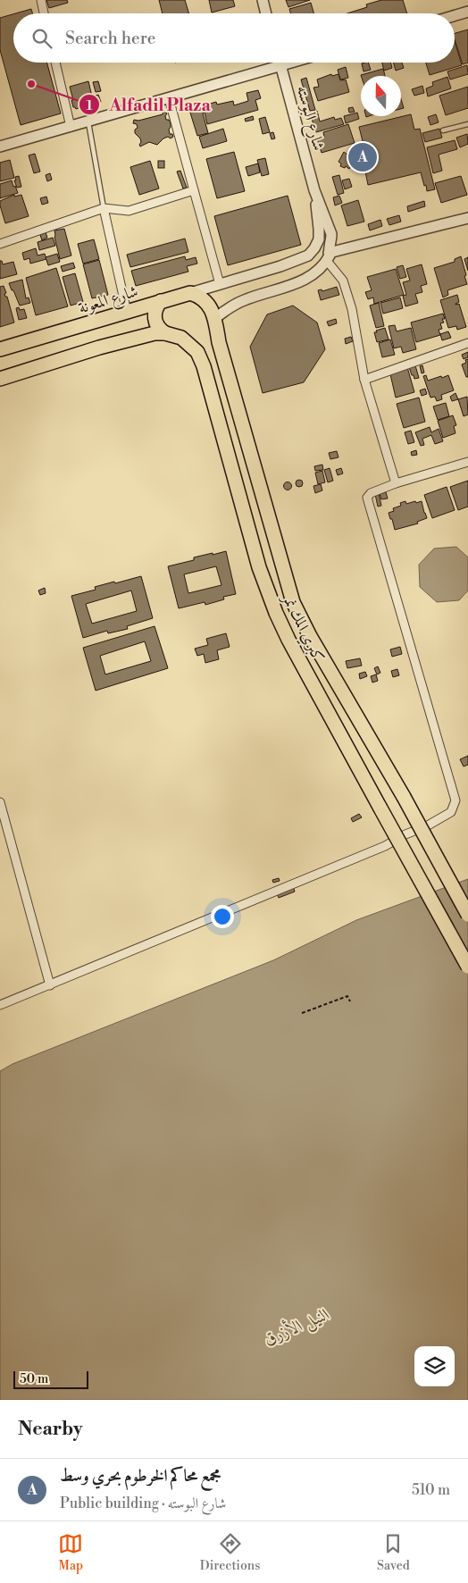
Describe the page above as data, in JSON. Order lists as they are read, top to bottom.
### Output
{
  "streets": {
    "highway": ["شارع المعونة", "كبري المك نمر"],
    "street": ["شارع البوسته"]
  },
  "water": ["النيل الأزرق"],
  "places": ["Alfadil Plaza"],
  "scale_bar": "50 m",
  "north": "top",
  "page": {
    "search": "Search here",
    "pins": "A",
    "scale": "50 m",
    "heading": "Nearby",
    "list": [
      {
        "mark": "A",
        "name": "مجمع محاكم الخرطوم بحري وسط",
        "note": "Public building · شارع البوسته",
        "value": "510 m"
      }
    ],
    "nav": ["Map", "Directions", "Saved"]
  }
}
